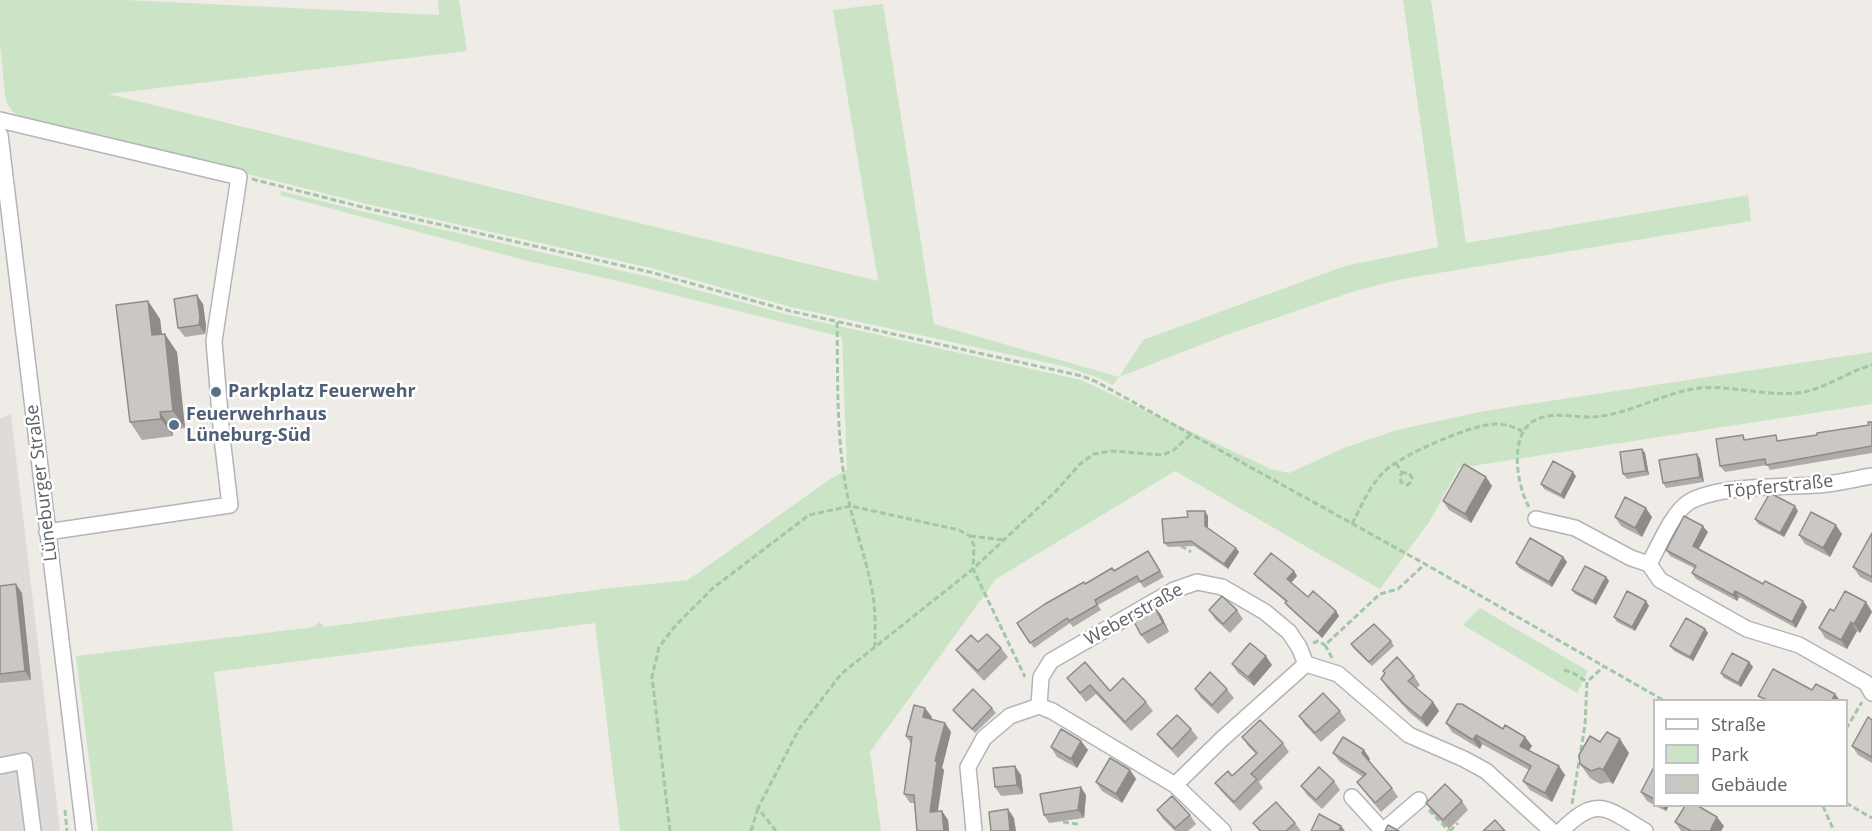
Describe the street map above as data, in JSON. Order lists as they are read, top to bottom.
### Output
{
  "streets": {
    "street": ["Lüneburger Straße", "Töpferstraße", "Weberstraße"]
  },
  "places": ["Parkplatz Feuerwehr", "Feuerwehrhaus Lüneburg-Süd"],
  "legend": ["Straße", "Park", "Gebäude"]
}
